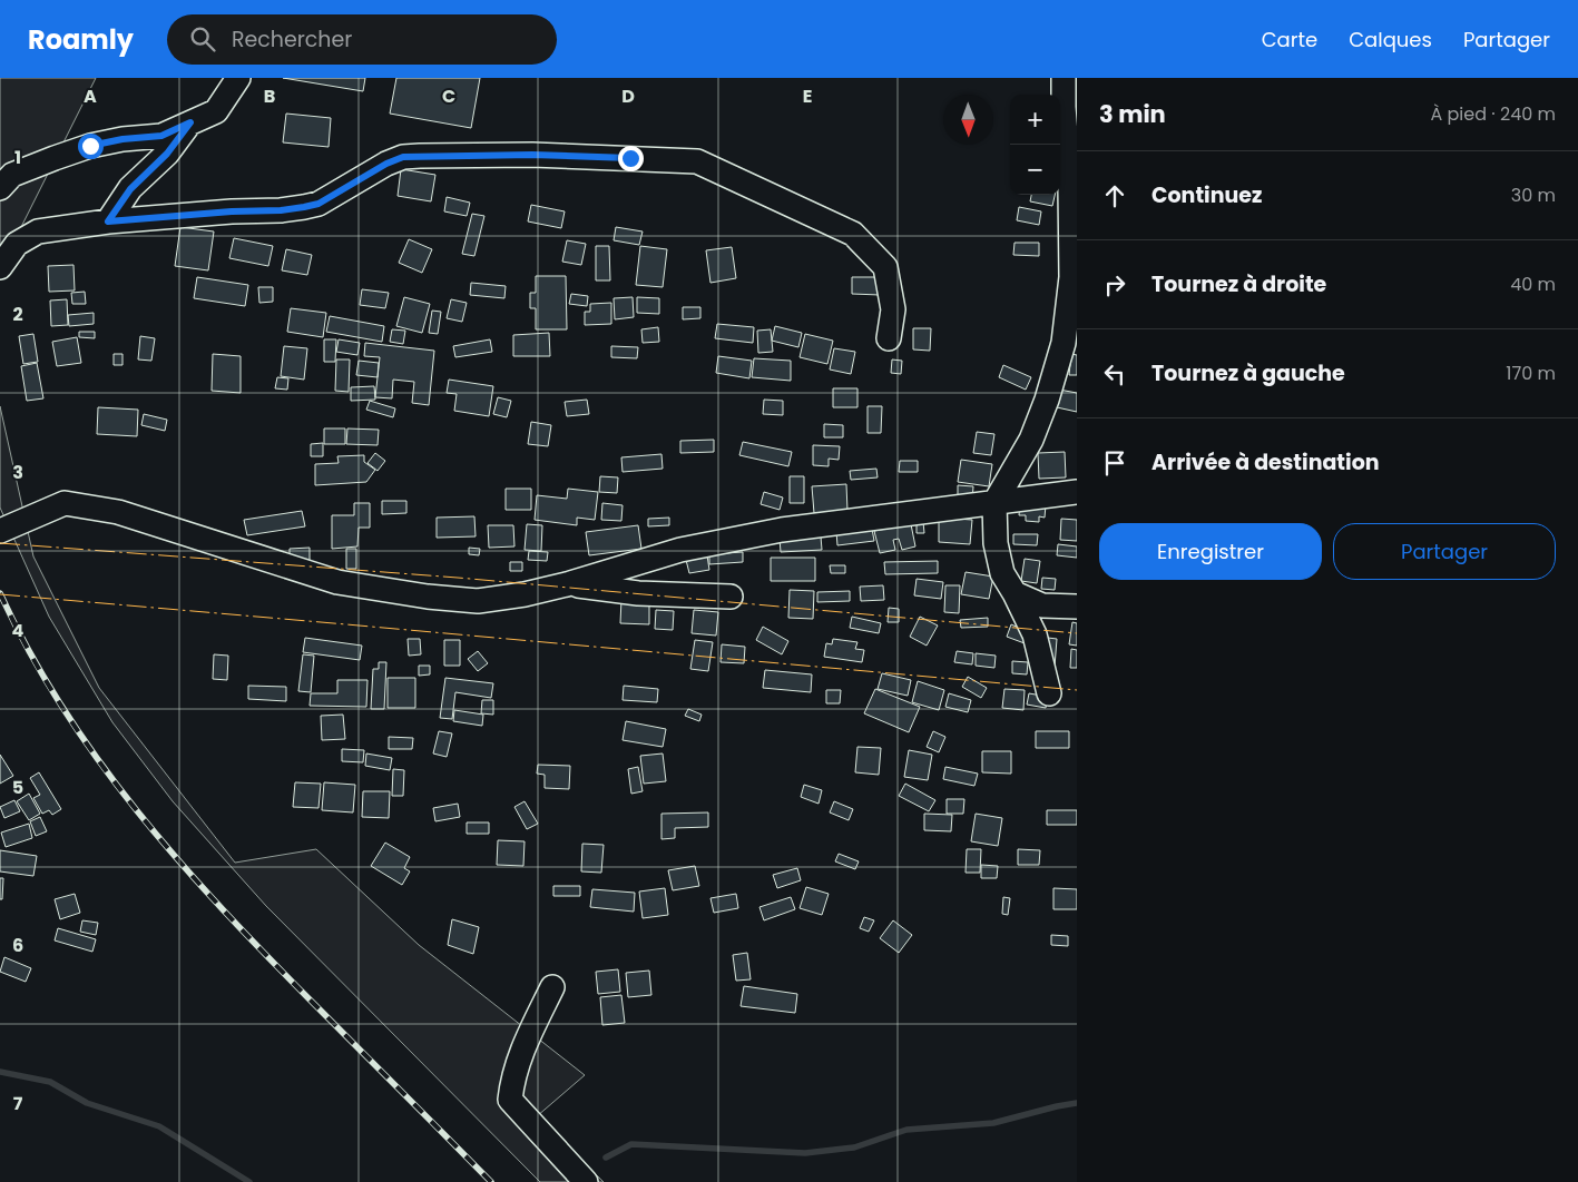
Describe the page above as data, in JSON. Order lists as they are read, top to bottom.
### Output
{
  "north": "bottom",
  "page": {
    "header": "Roamly",
    "search": "Rechercher",
    "nav": ["Carte", "Calques", "Partager"],
    "heading": ["3 min", "À pied · 240 m"],
    "map_buttons": ["+", "−"],
    "list": [
      ["Continuez", "30 m"],
      ["Tournez à droite", "40 m"],
      ["Tournez à gauche", "170 m"],
      "Arrivée à destination"
    ],
    "buttons": ["Enregistrer", "Partager"]
  },
  "grid": {
    "columns": [
      "A",
      "B",
      "C",
      "D",
      "E"
    ],
    "rows": [
      "1",
      "2",
      "3",
      "4",
      "5",
      "6",
      "7"
    ]
  }
}
